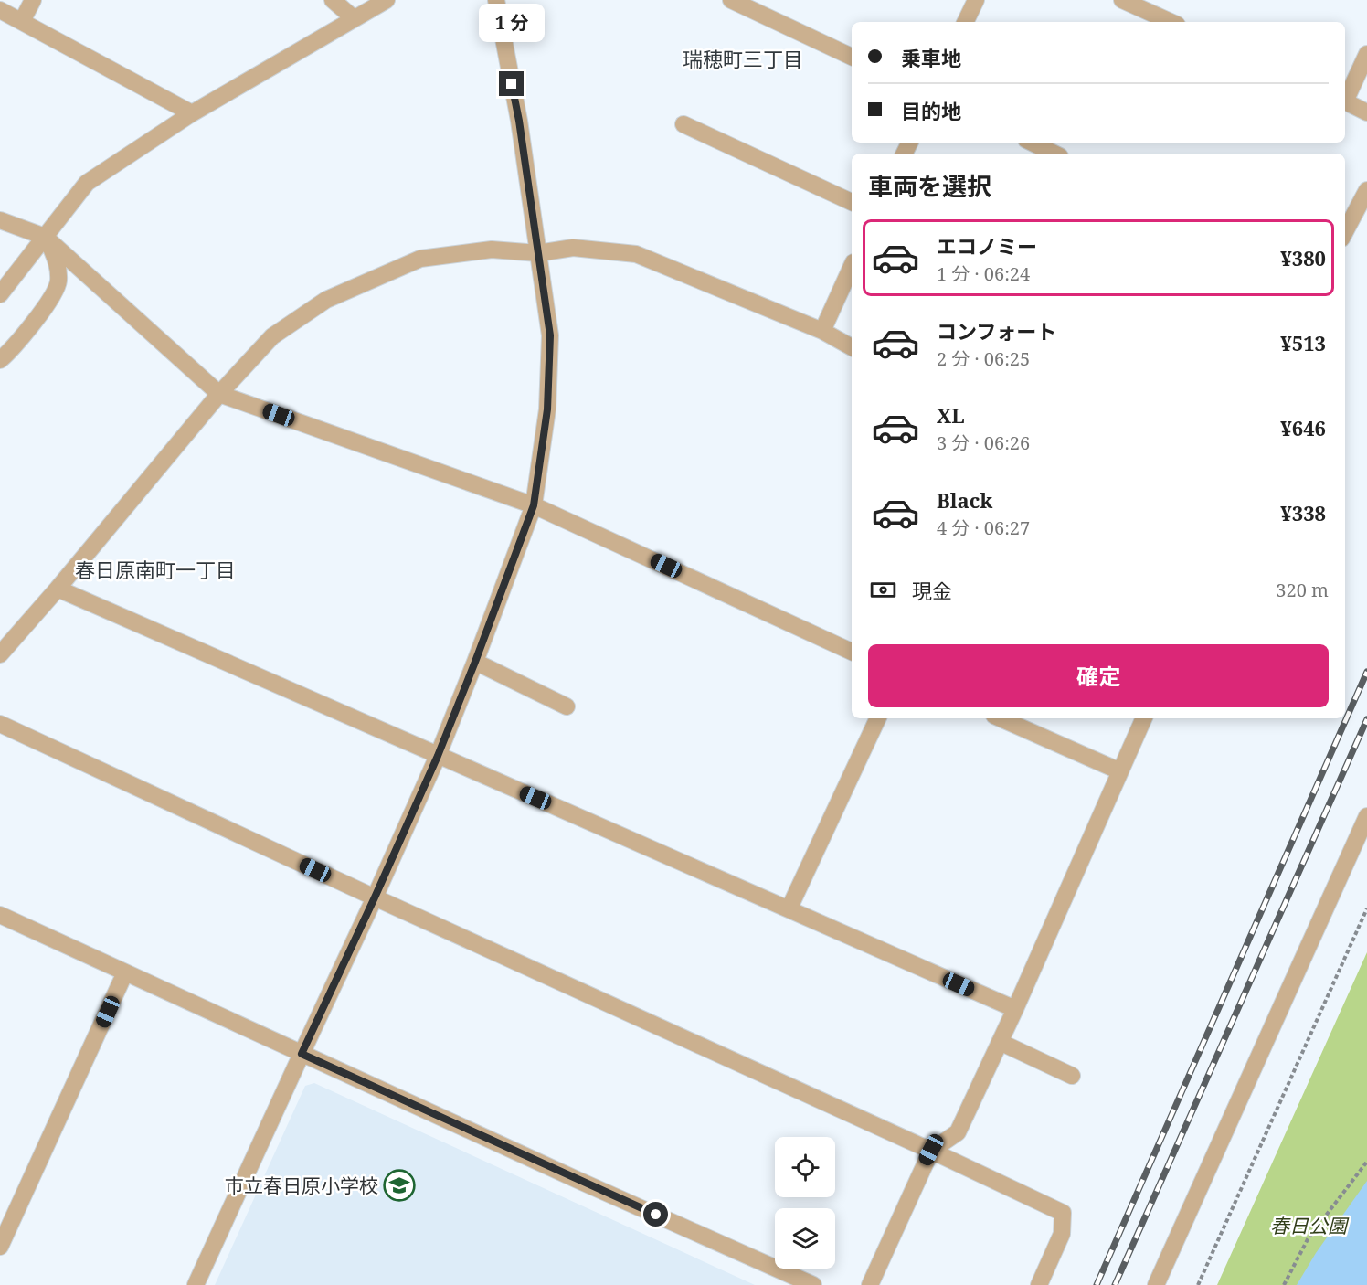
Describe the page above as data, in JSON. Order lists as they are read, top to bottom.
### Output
{
  "districts": ["瑞穂町三丁目", "春日原南町一丁目"],
  "parks": ["春日公園"],
  "places": {
    "school or university": ["市立春日原小学校"]
  },
  "page": {
    "bubble": "1 分",
    "banner": ["乗車地", "目的地"],
    "heading": "車両を選択",
    "list": [
      {
        "name": "エコノミー",
        "note": "1 分 · 06:24",
        "value": "¥380"
      },
      {
        "name": "コンフォート",
        "note": "2 分 · 06:25",
        "value": "¥513"
      },
      {
        "name": "XL",
        "note": "3 分 · 06:26",
        "value": "¥646"
      },
      {
        "name": "Black",
        "note": "4 分 · 06:27",
        "value": "¥338"
      }
    ],
    "pay": ["現金", "320 m"],
    "buttons": "確定"
  }
}
